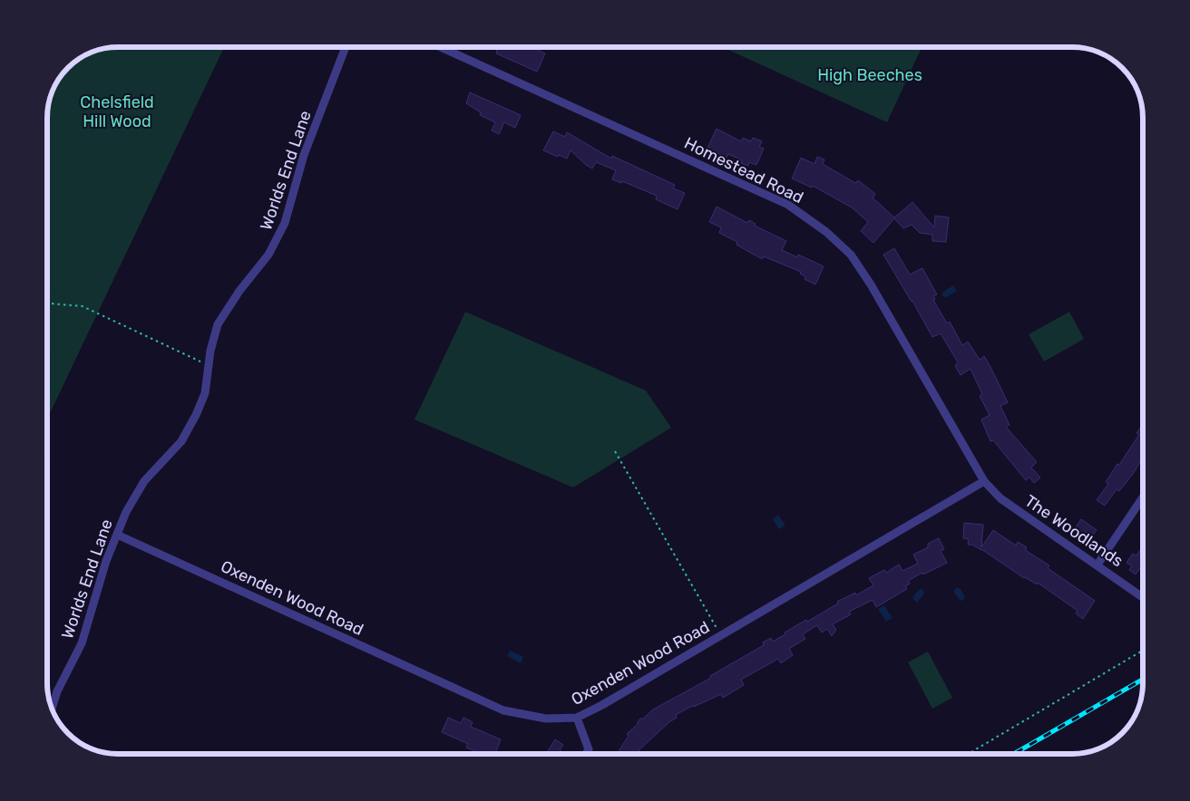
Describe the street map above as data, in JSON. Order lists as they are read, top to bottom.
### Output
{
  "streets": {
    "street": [
      "Worlds End Lane",
      "Homestead Road",
      "The Woodlands",
      "Oxenden Wood Road"
    ]
  },
  "crossings": [
    ["Worlds End Lane", "Oxenden Wood Road"],
    ["Homestead Road", "The Woodlands"],
    ["Homestead Road", "Oxenden Wood Road"],
    ["The Woodlands", "Oxenden Wood Road"]
  ],
  "parks": ["High Beeches", "Chelsfield Hill Wood"]
}
